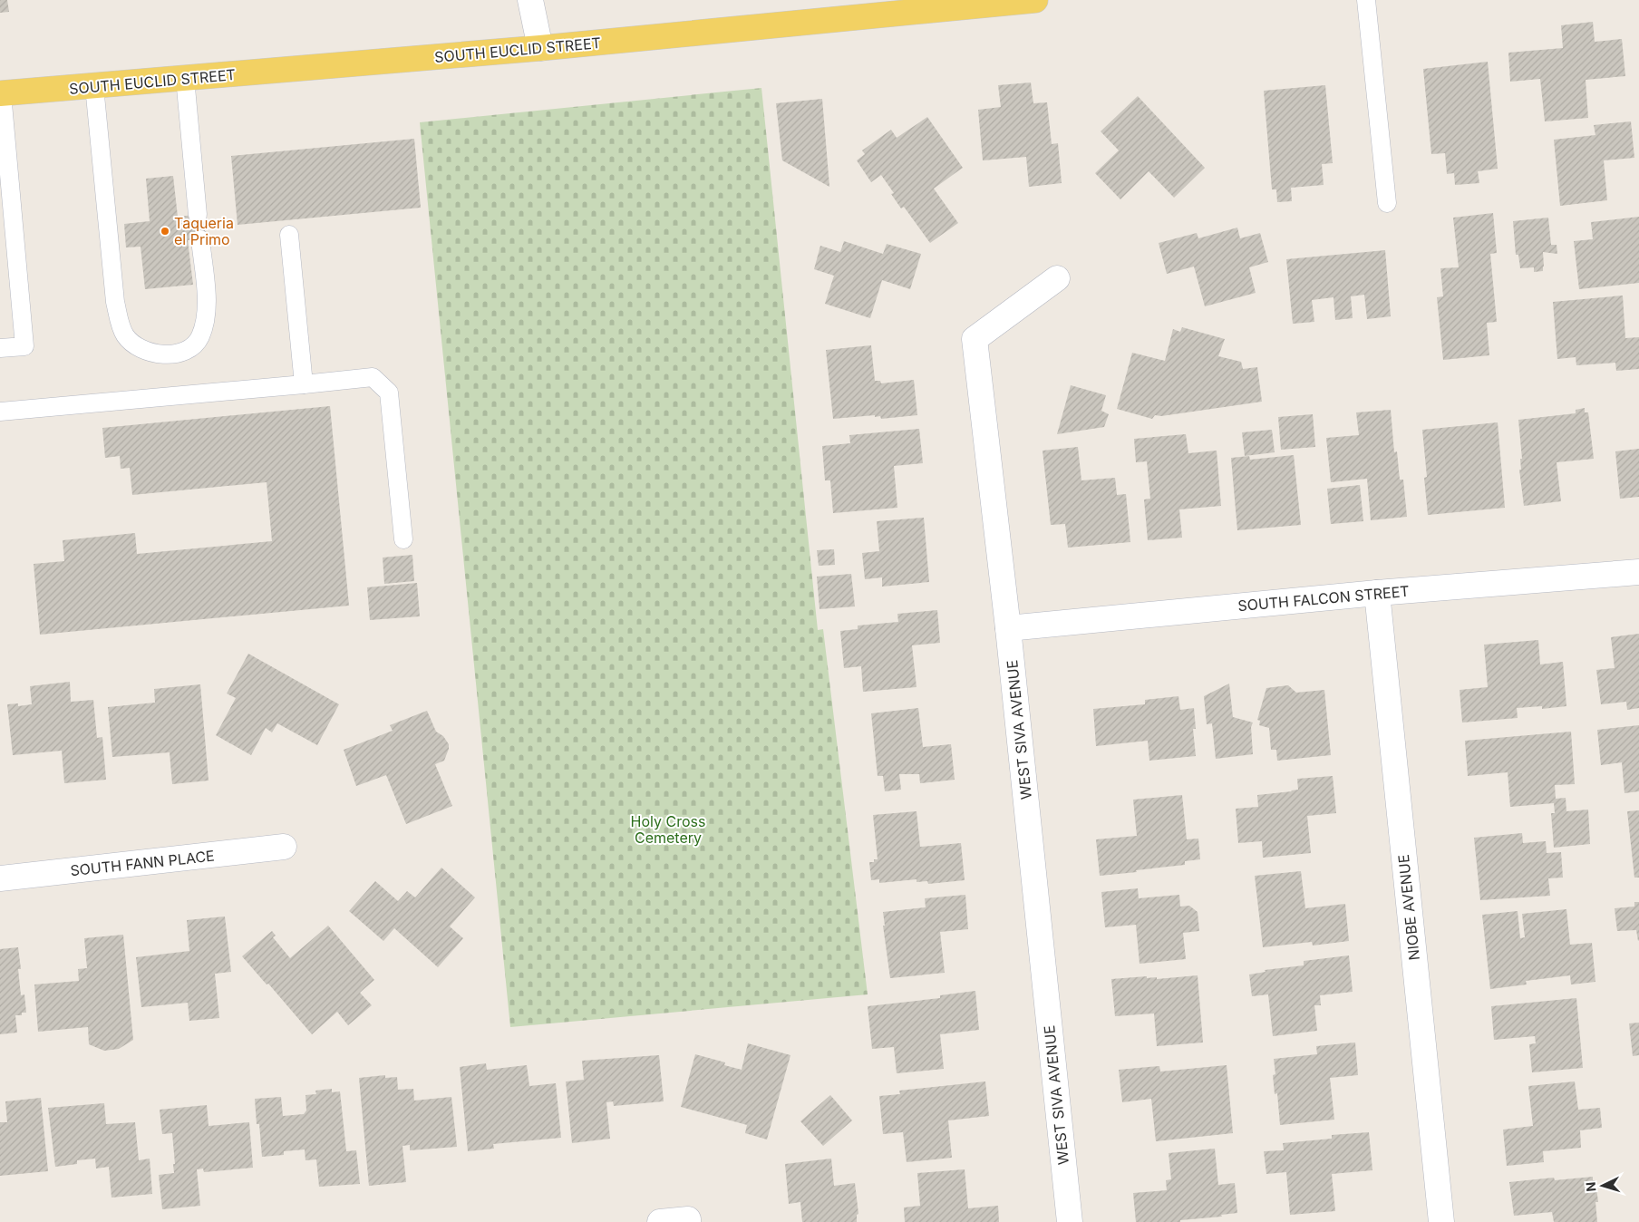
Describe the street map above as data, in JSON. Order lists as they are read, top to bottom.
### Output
{
  "streets": {
    "main road": ["SOUTH EUCLID STREET"],
    "street": [
      "SOUTH FALCON STREET",
      "WEST SIVA AVENUE",
      "SOUTH FANN PLACE",
      "NIOBE AVENUE"
    ]
  },
  "crossings": [
    ["SOUTH FALCON STREET", "WEST SIVA AVENUE"],
    ["SOUTH FALCON STREET", "NIOBE AVENUE"]
  ],
  "parks": ["Holy Cross Cemetery"],
  "places": ["Taqueria el Primo"],
  "north": "left"
}
